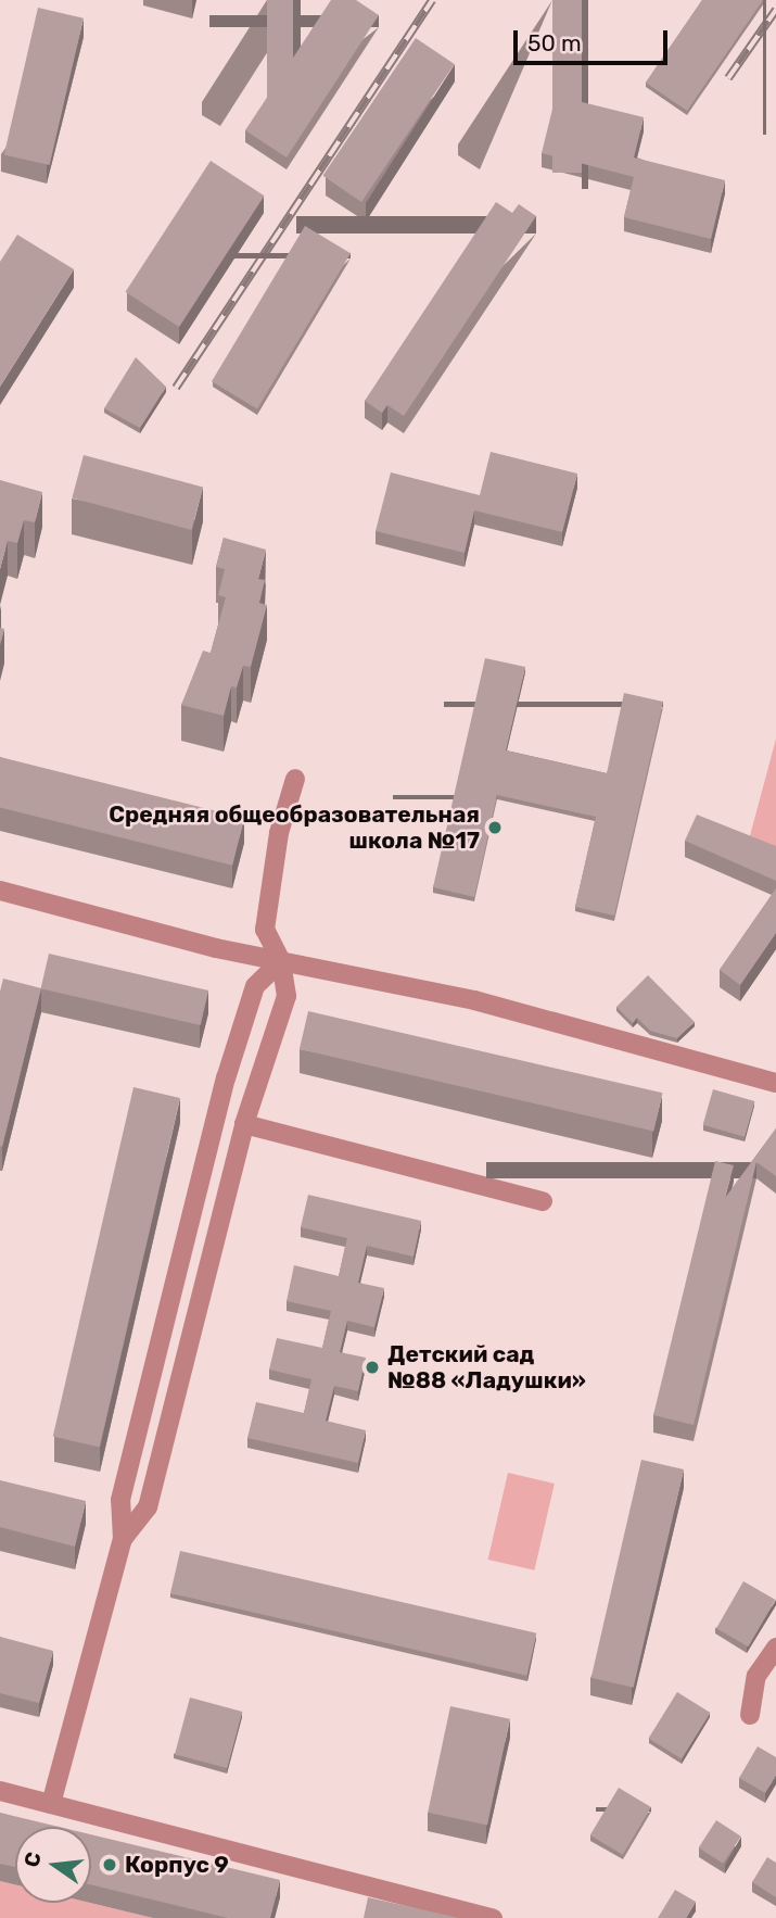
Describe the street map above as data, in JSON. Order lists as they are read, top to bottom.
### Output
{
  "places": ["Средняя общеобразовательная школа №17", "Детский сад №88 «Ладушки»", "Корпус 9"],
  "scale_bar": "50 m",
  "north": "left"
}
